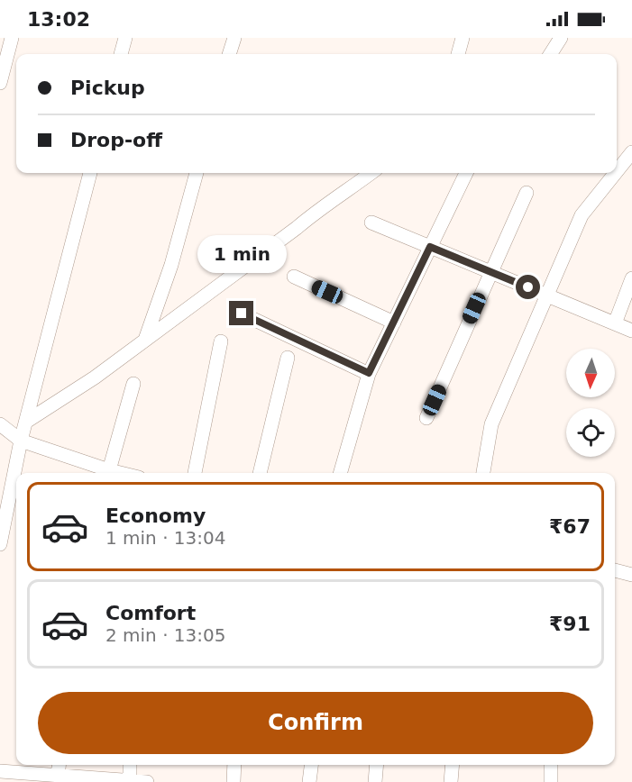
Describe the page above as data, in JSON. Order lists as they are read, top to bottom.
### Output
{
  "north": "bottom",
  "page": {
    "status": "13:02",
    "banner": ["Pickup", "Drop-off"],
    "bubble": "1 min",
    "list": [
      {
        "name": "Economy",
        "note": "1 min · 13:04",
        "value": "₹67"
      },
      {
        "name": "Comfort",
        "note": "2 min · 13:05",
        "value": "₹91"
      }
    ],
    "buttons": "Confirm"
  }
}
